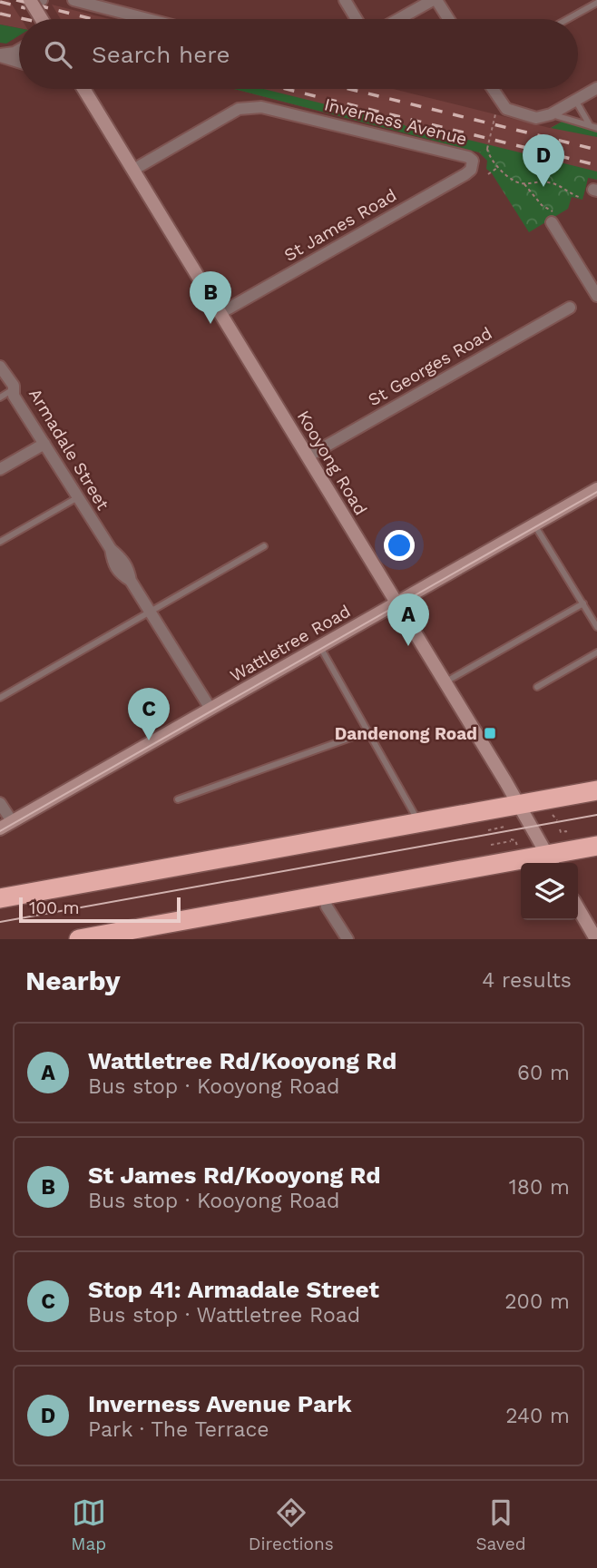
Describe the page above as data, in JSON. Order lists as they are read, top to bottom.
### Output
{
  "streets": {
    "street": [
      "Inverness Avenue",
      "St James Road",
      "St Georges Road",
      "Armadale Street",
      "Kooyong Road",
      "Wattletree Road"
    ]
  },
  "crossings": [
    ["Inverness Avenue", "St James Road"],
    ["Inverness Avenue", "Kooyong Road"],
    ["St James Road", "Kooyong Road"],
    ["St Georges Road", "Kooyong Road"],
    ["Armadale Street", "Wattletree Road"],
    ["Kooyong Road", "Wattletree Road"]
  ],
  "places": {
    "transit": ["Dandenong Road"]
  },
  "scale_bar": "100 m",
  "page": {
    "search": "Search here",
    "pins": [
      "D",
      "B",
      "A",
      "C"
    ],
    "scale": "100 m",
    "heading": ["Nearby", "4 results"],
    "list": [
      {
        "mark": "A",
        "name": "Wattletree Rd/Kooyong Rd",
        "note": "Bus stop · Kooyong Road",
        "value": "60 m"
      },
      {
        "mark": "B",
        "name": "St James Rd/Kooyong Rd",
        "note": "Bus stop · Kooyong Road",
        "value": "180 m"
      },
      {
        "mark": "C",
        "name": "Stop 41: Armadale Street",
        "note": "Bus stop · Wattletree Road",
        "value": "200 m"
      },
      {
        "mark": "D",
        "name": "Inverness Avenue Park",
        "note": "Park · The Terrace",
        "value": "240 m"
      }
    ],
    "nav": ["Map", "Directions", "Saved"]
  }
}
